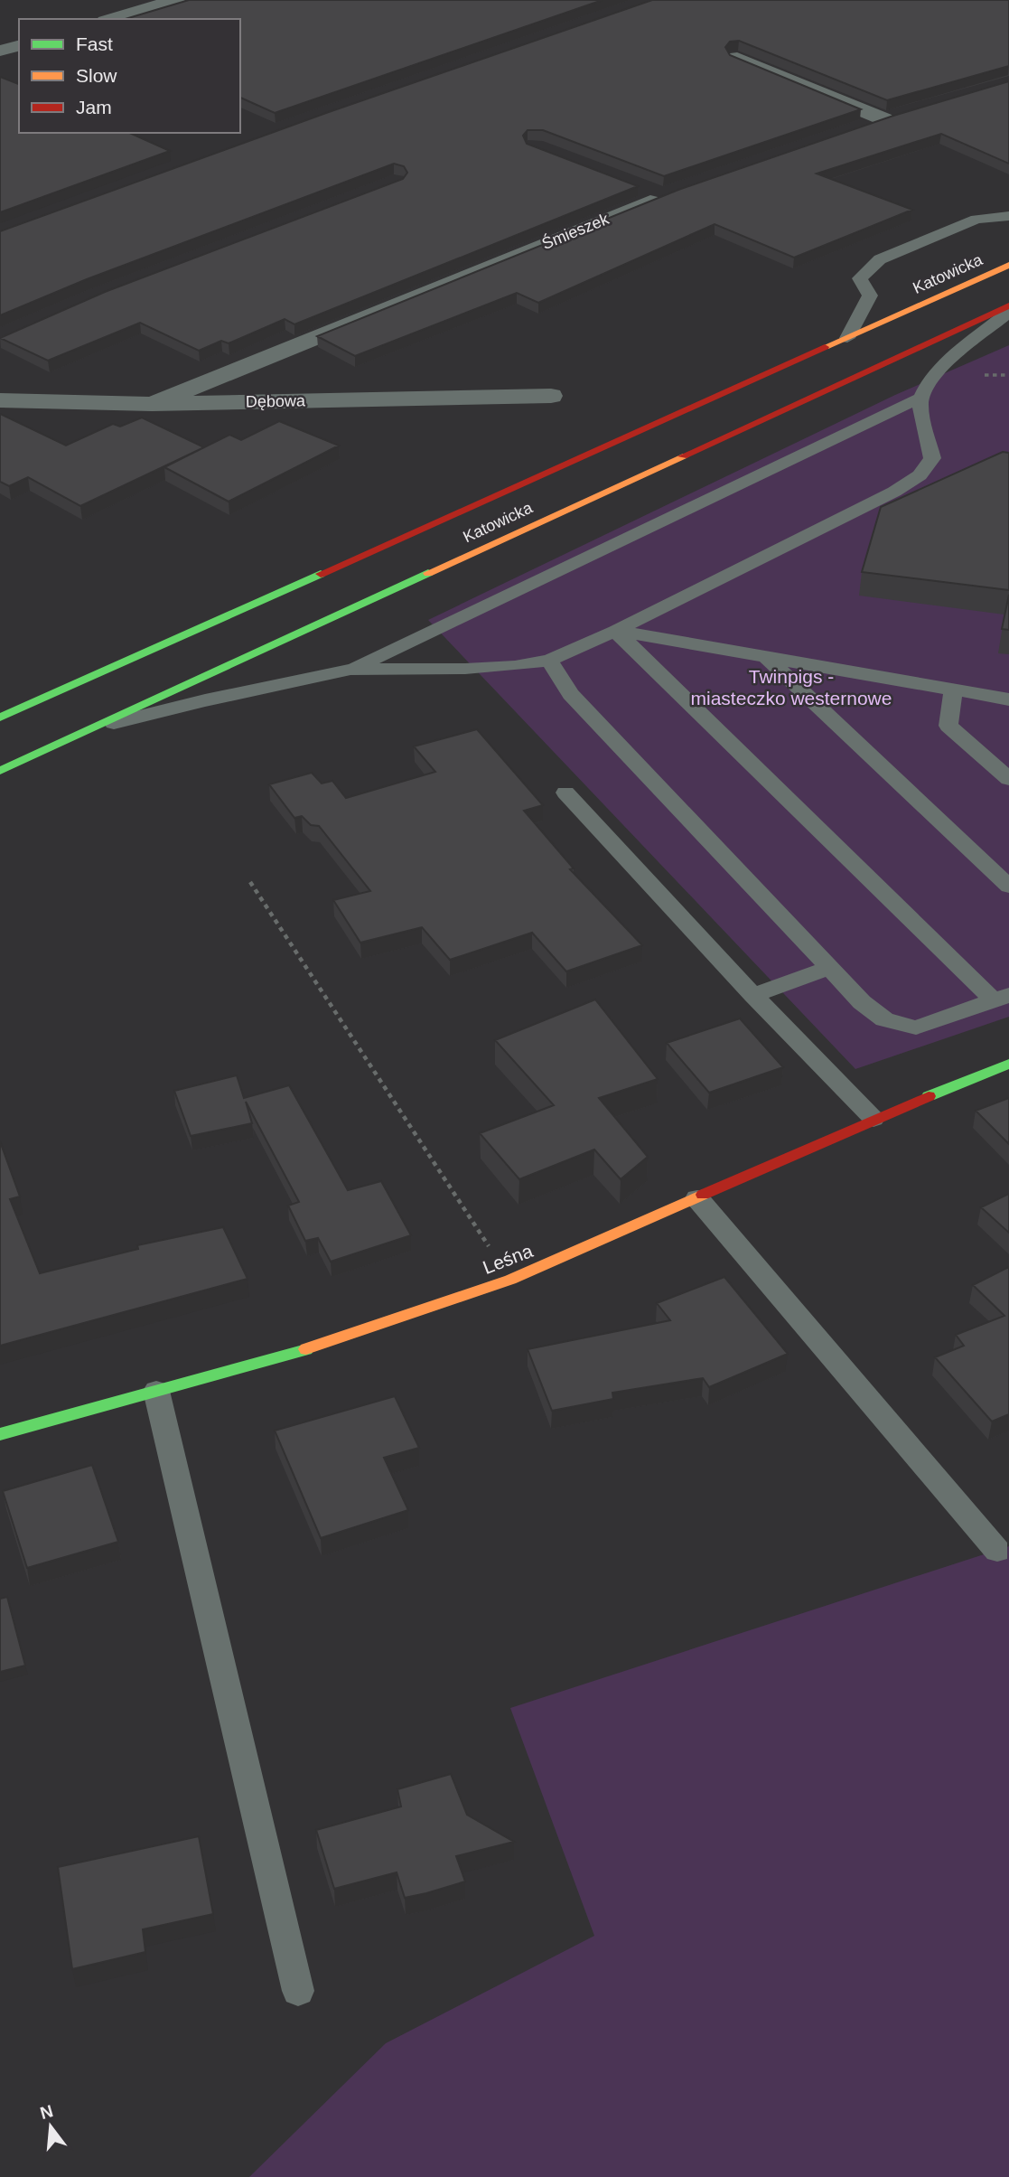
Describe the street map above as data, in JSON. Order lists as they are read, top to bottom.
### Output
{
  "streets": {
    "main road": ["Katowicka", "Leśna"],
    "street": ["Śmieszek", "Dębowa"]
  },
  "crossings": [
    ["Śmieszek", "Dębowa"]
  ],
  "parks": ["Twinpigs - miasteczko westernowe"],
  "legend": ["Fast", "Slow", "Jam"],
  "north": "top"
}
